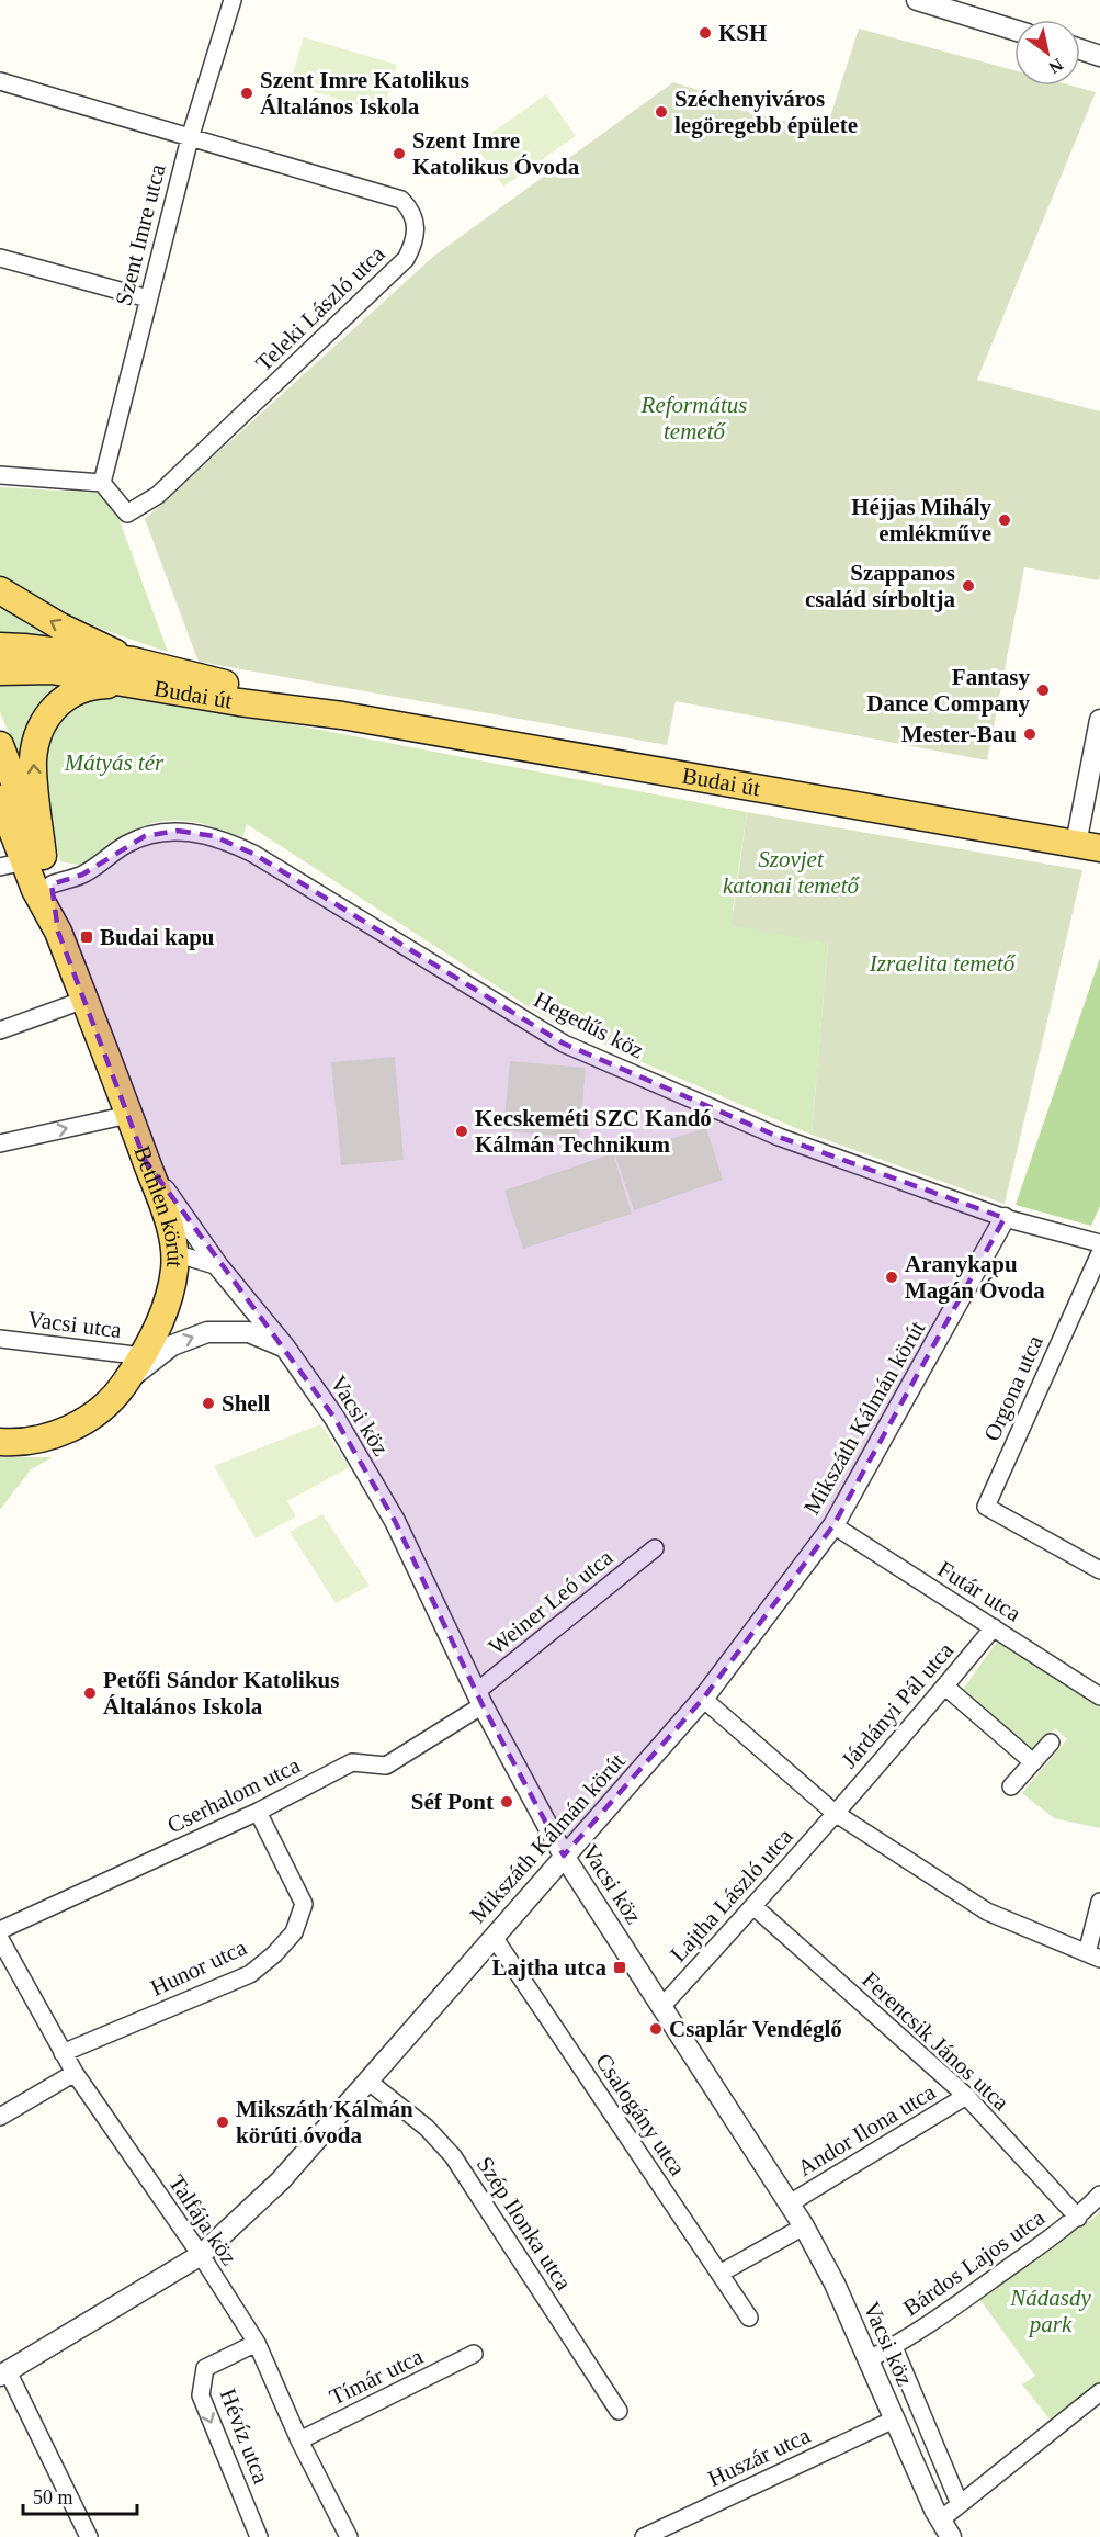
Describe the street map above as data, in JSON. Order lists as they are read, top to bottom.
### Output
{
  "streets": {
    "main road": ["Budai út", "Bethlen körút"],
    "street": [
      "Szent Imre utca",
      "Teleki László utca",
      "Hegedűs köz",
      "Vacsi utca",
      "Orgona utca",
      "Vacsi köz",
      "Mikszáth Kálmán körút",
      "Futár utca",
      "Weiner Leó utca",
      "Járdányi Pál utca",
      "Cserhalom utca",
      "Lajtha László utca",
      "Hunor utca",
      "Ferencsik János utca",
      "Csalogány utca",
      "Andor Ilona utca",
      "Talfája köz",
      "Szép Ilonka utca",
      "Bárdos Lajos utca",
      "Tímár utca",
      "Hévíz utca",
      "Huszár utca"
    ]
  },
  "crossings": [
    ["Szent Imre utca", "Teleki László utca"],
    ["Hegedűs köz", "Bethlen körút"],
    ["Hegedűs köz", "Orgona utca"],
    ["Hegedűs köz", "Mikszáth Kálmán körút"],
    ["Bethlen körút", "Vacsi utca"],
    ["Bethlen körút", "Vacsi köz"],
    ["Vacsi köz", "Mikszáth Kálmán körút"],
    ["Vacsi köz", "Weiner Leó utca"],
    ["Vacsi köz", "Cserhalom utca"],
    ["Vacsi köz", "Lajtha László utca"],
    ["Vacsi köz", "Andor Ilona utca"],
    ["Vacsi köz", "Bárdos Lajos utca"],
    ["Vacsi köz", "Huszár utca"],
    ["Mikszáth Kálmán körút", "Futár utca"],
    ["Mikszáth Kálmán körút", "Csalogány utca"],
    ["Mikszáth Kálmán körút", "Talfája köz"],
    ["Mikszáth Kálmán körút", "Szép Ilonka utca"],
    ["Futár utca", "Járdányi Pál utca"],
    ["Weiner Leó utca", "Cserhalom utca"],
    ["Járdányi Pál utca", "Lajtha László utca"],
    ["Cserhalom utca", "Hunor utca"],
    ["Lajtha László utca", "Ferencsik János utca"],
    ["Hunor utca", "Talfája köz"],
    ["Ferencsik János utca", "Andor Ilona utca"],
    ["Ferencsik János utca", "Bárdos Lajos utca"],
    ["Talfája köz", "Tímár utca"],
    ["Talfája köz", "Hévíz utca"]
  ],
  "one_way": ["Hévíz utca"],
  "parks": [
    "Református temető",
    "Mátyás tér",
    "Szovjet katonai temető",
    "Izraelita temető",
    "Nádasdy park"
  ],
  "places": {
    "other": [
      "KSH",
      "Szent Imre Katolikus Általános Iskola",
      "Széchenyiváros legöregebb épülete",
      "Szent Imre Katolikus Óvoda",
      "Héjjas Mihály emlékműve",
      "Szappanos család sírboltja",
      "Fantasy Dance Company",
      "Mester-Bau",
      "Kecskeméti SZC Kandó Kálmán Technikum",
      "Aranykapu Magán Óvoda",
      "Shell",
      "Petőfi Sándor Katolikus Általános Iskola",
      "Séf Pont",
      "Csaplár Vendéglő",
      "Mikszáth Kálmán körúti óvoda"
    ],
    "transit": ["Budai kapu", "Lajtha utca"]
  },
  "scale_bar": "50 m",
  "north": "bottom right"
}
